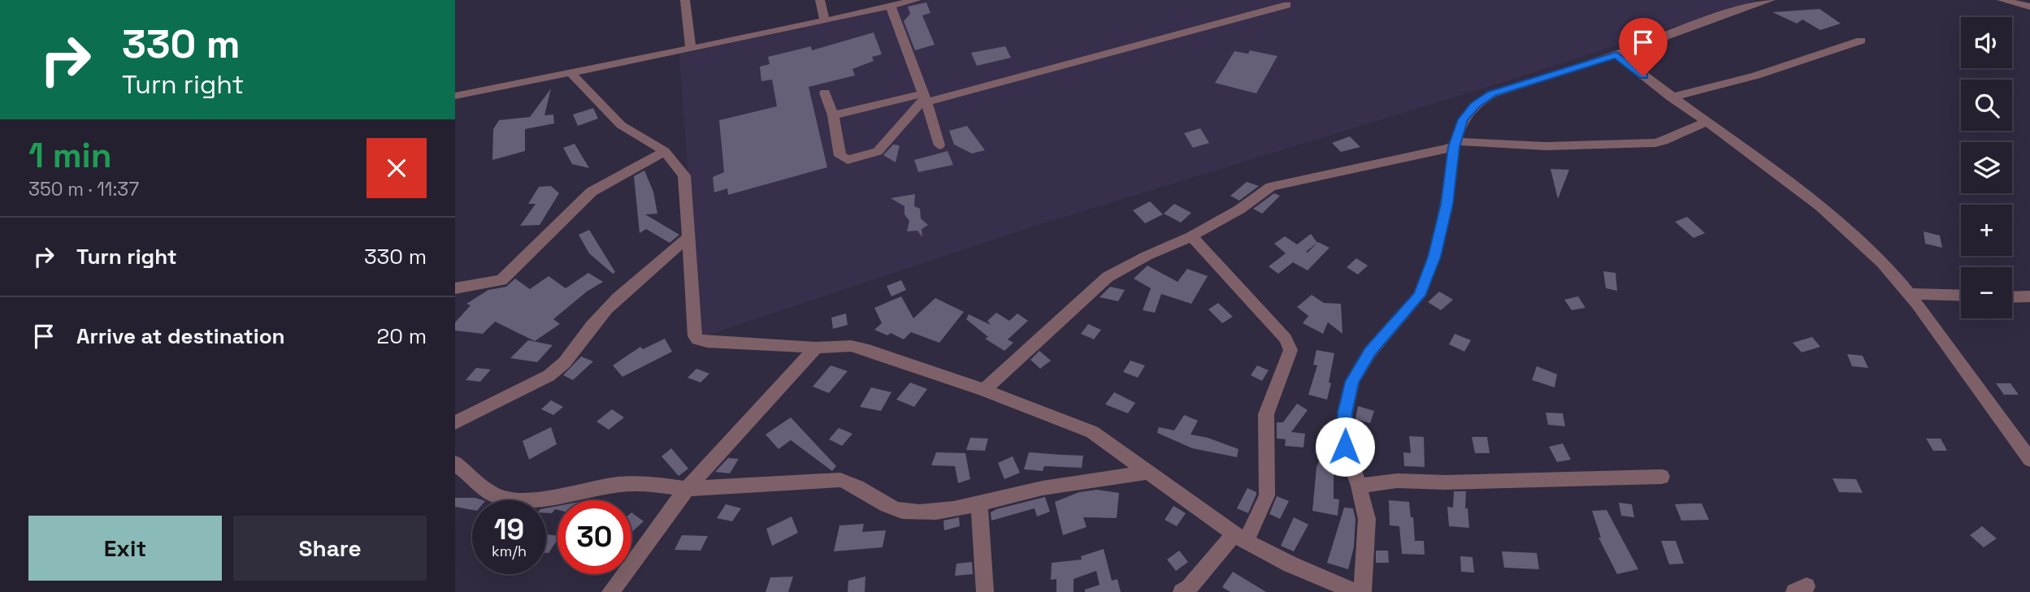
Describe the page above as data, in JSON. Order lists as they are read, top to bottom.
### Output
{
  "page": {
    "turn": ["330 m", "Turn right"],
    "map_buttons": ["+", "−"],
    "heading": ["1 min", "350 m · 11:37"],
    "list": [
      {
        "name": "Turn right",
        "value": "330 m"
      },
      {
        "name": "Arrive at destination",
        "value": "20 m"
      }
    ],
    "speed": "19 km/h",
    "limit": "30",
    "buttons": ["Exit", "Share"]
  }
}
